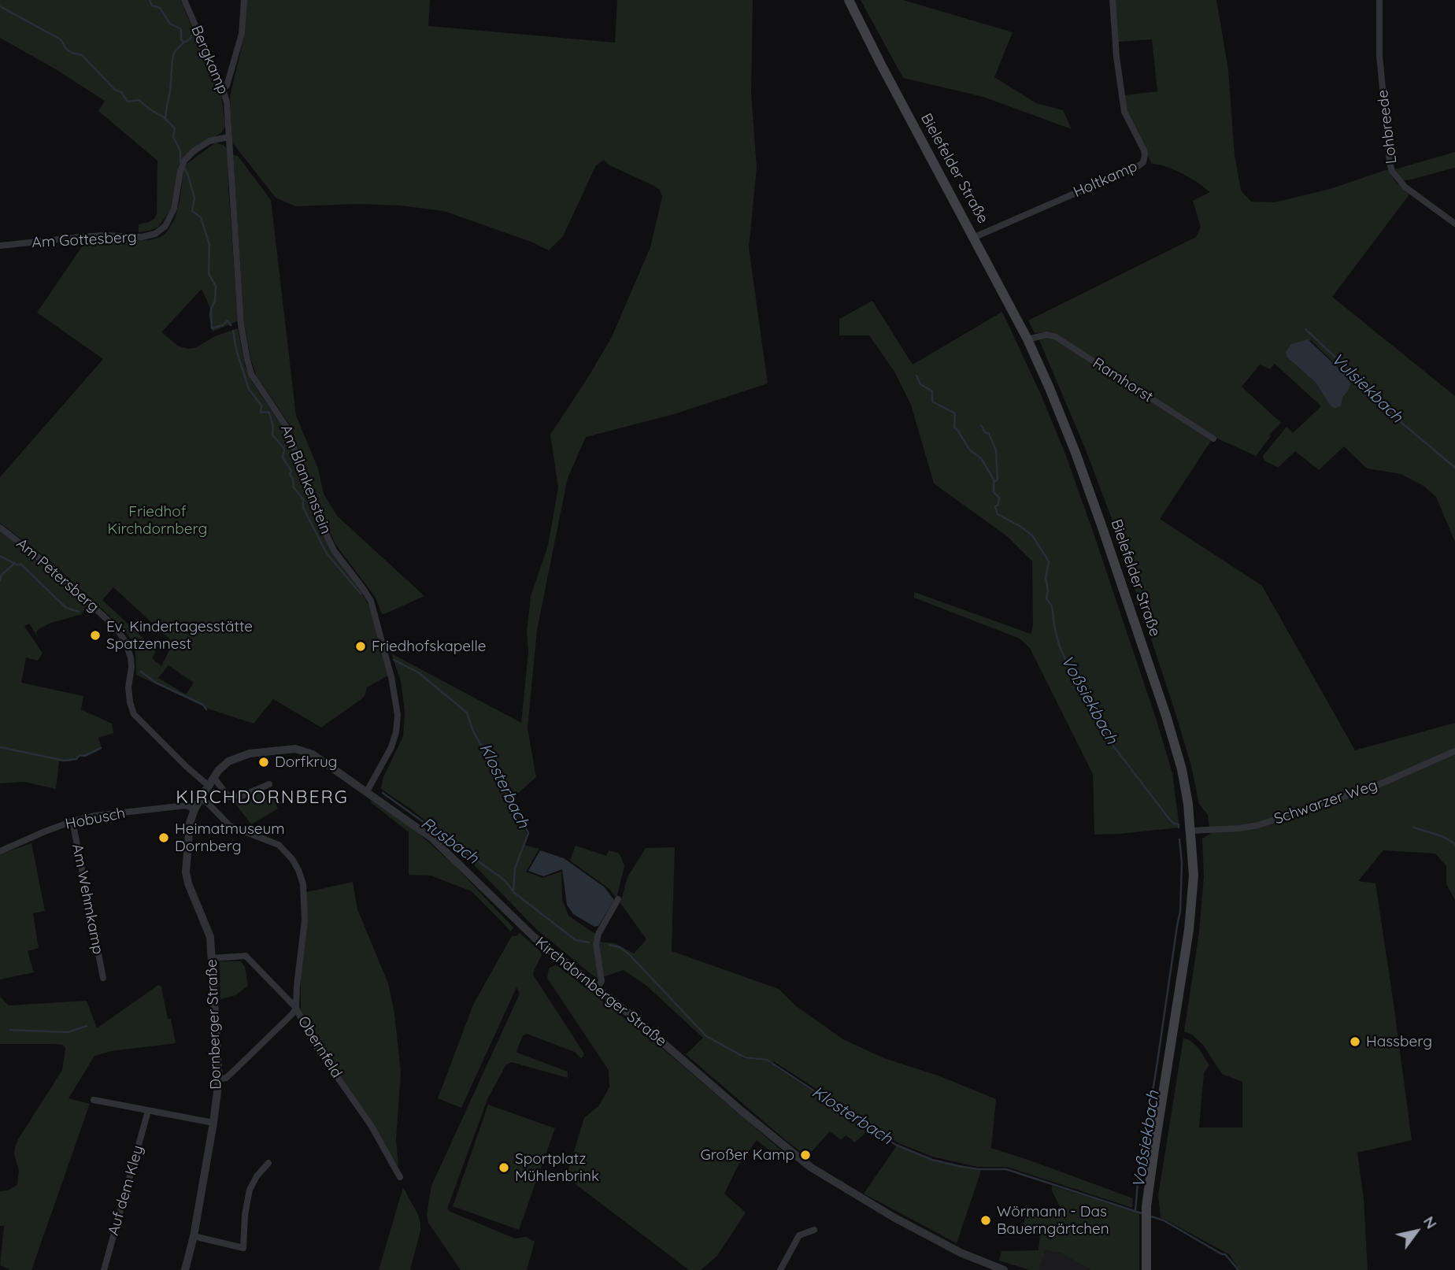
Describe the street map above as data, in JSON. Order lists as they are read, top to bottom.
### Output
{
  "streets": {
    "main road": ["Bielefelder Straße"],
    "street": [
      "Bergkamp",
      "Lohbreede",
      "Holtkamp",
      "Am Gottesberg",
      "Ramhorst",
      "Am Blankenstein",
      "Am Petersberg",
      "Schwarzer Weg",
      "Hobusch",
      "Am Wehmkamp",
      "Kirchdornberger Straße",
      "Dornberger Straße",
      "Obernfeld",
      "Auf dem Kley"
    ]
  },
  "crossings": [
    ["Bergkamp", "Am Gottesberg"],
    ["Bergkamp", "Am Blankenstein"],
    ["Bielefelder Straße", "Holtkamp"],
    ["Bielefelder Straße", "Ramhorst"],
    ["Bielefelder Straße", "Schwarzer Weg"],
    ["Am Blankenstein", "Kirchdornberger Straße"],
    ["Am Petersberg", "Kirchdornberger Straße"],
    ["Am Petersberg", "Dornberger Straße"],
    ["Hobusch", "Am Wehmkamp"],
    ["Hobusch", "Dornberger Straße"],
    ["Kirchdornberger Straße", "Dornberger Straße"],
    ["Dornberger Straße", "Obernfeld"]
  ],
  "districts": ["KIRCHDORNBERG"],
  "water": [
    "Vulsiekbach",
    "Voßsiekbach",
    "Klosterbach",
    "Rusbach"
  ],
  "parks": ["Friedhof Kirchdornberg"],
  "places": [
    "Ev. Kindertagesstätte Spatzennest",
    "Friedhofskapelle",
    "Dorfkrug",
    "Heimatmuseum Dornberg",
    "Hassberg",
    "Großer Kamp",
    "Sportplatz Mühlenbrink",
    "Wörmann - Das Bauerngärtchen"
  ],
  "north": "top right"
}
